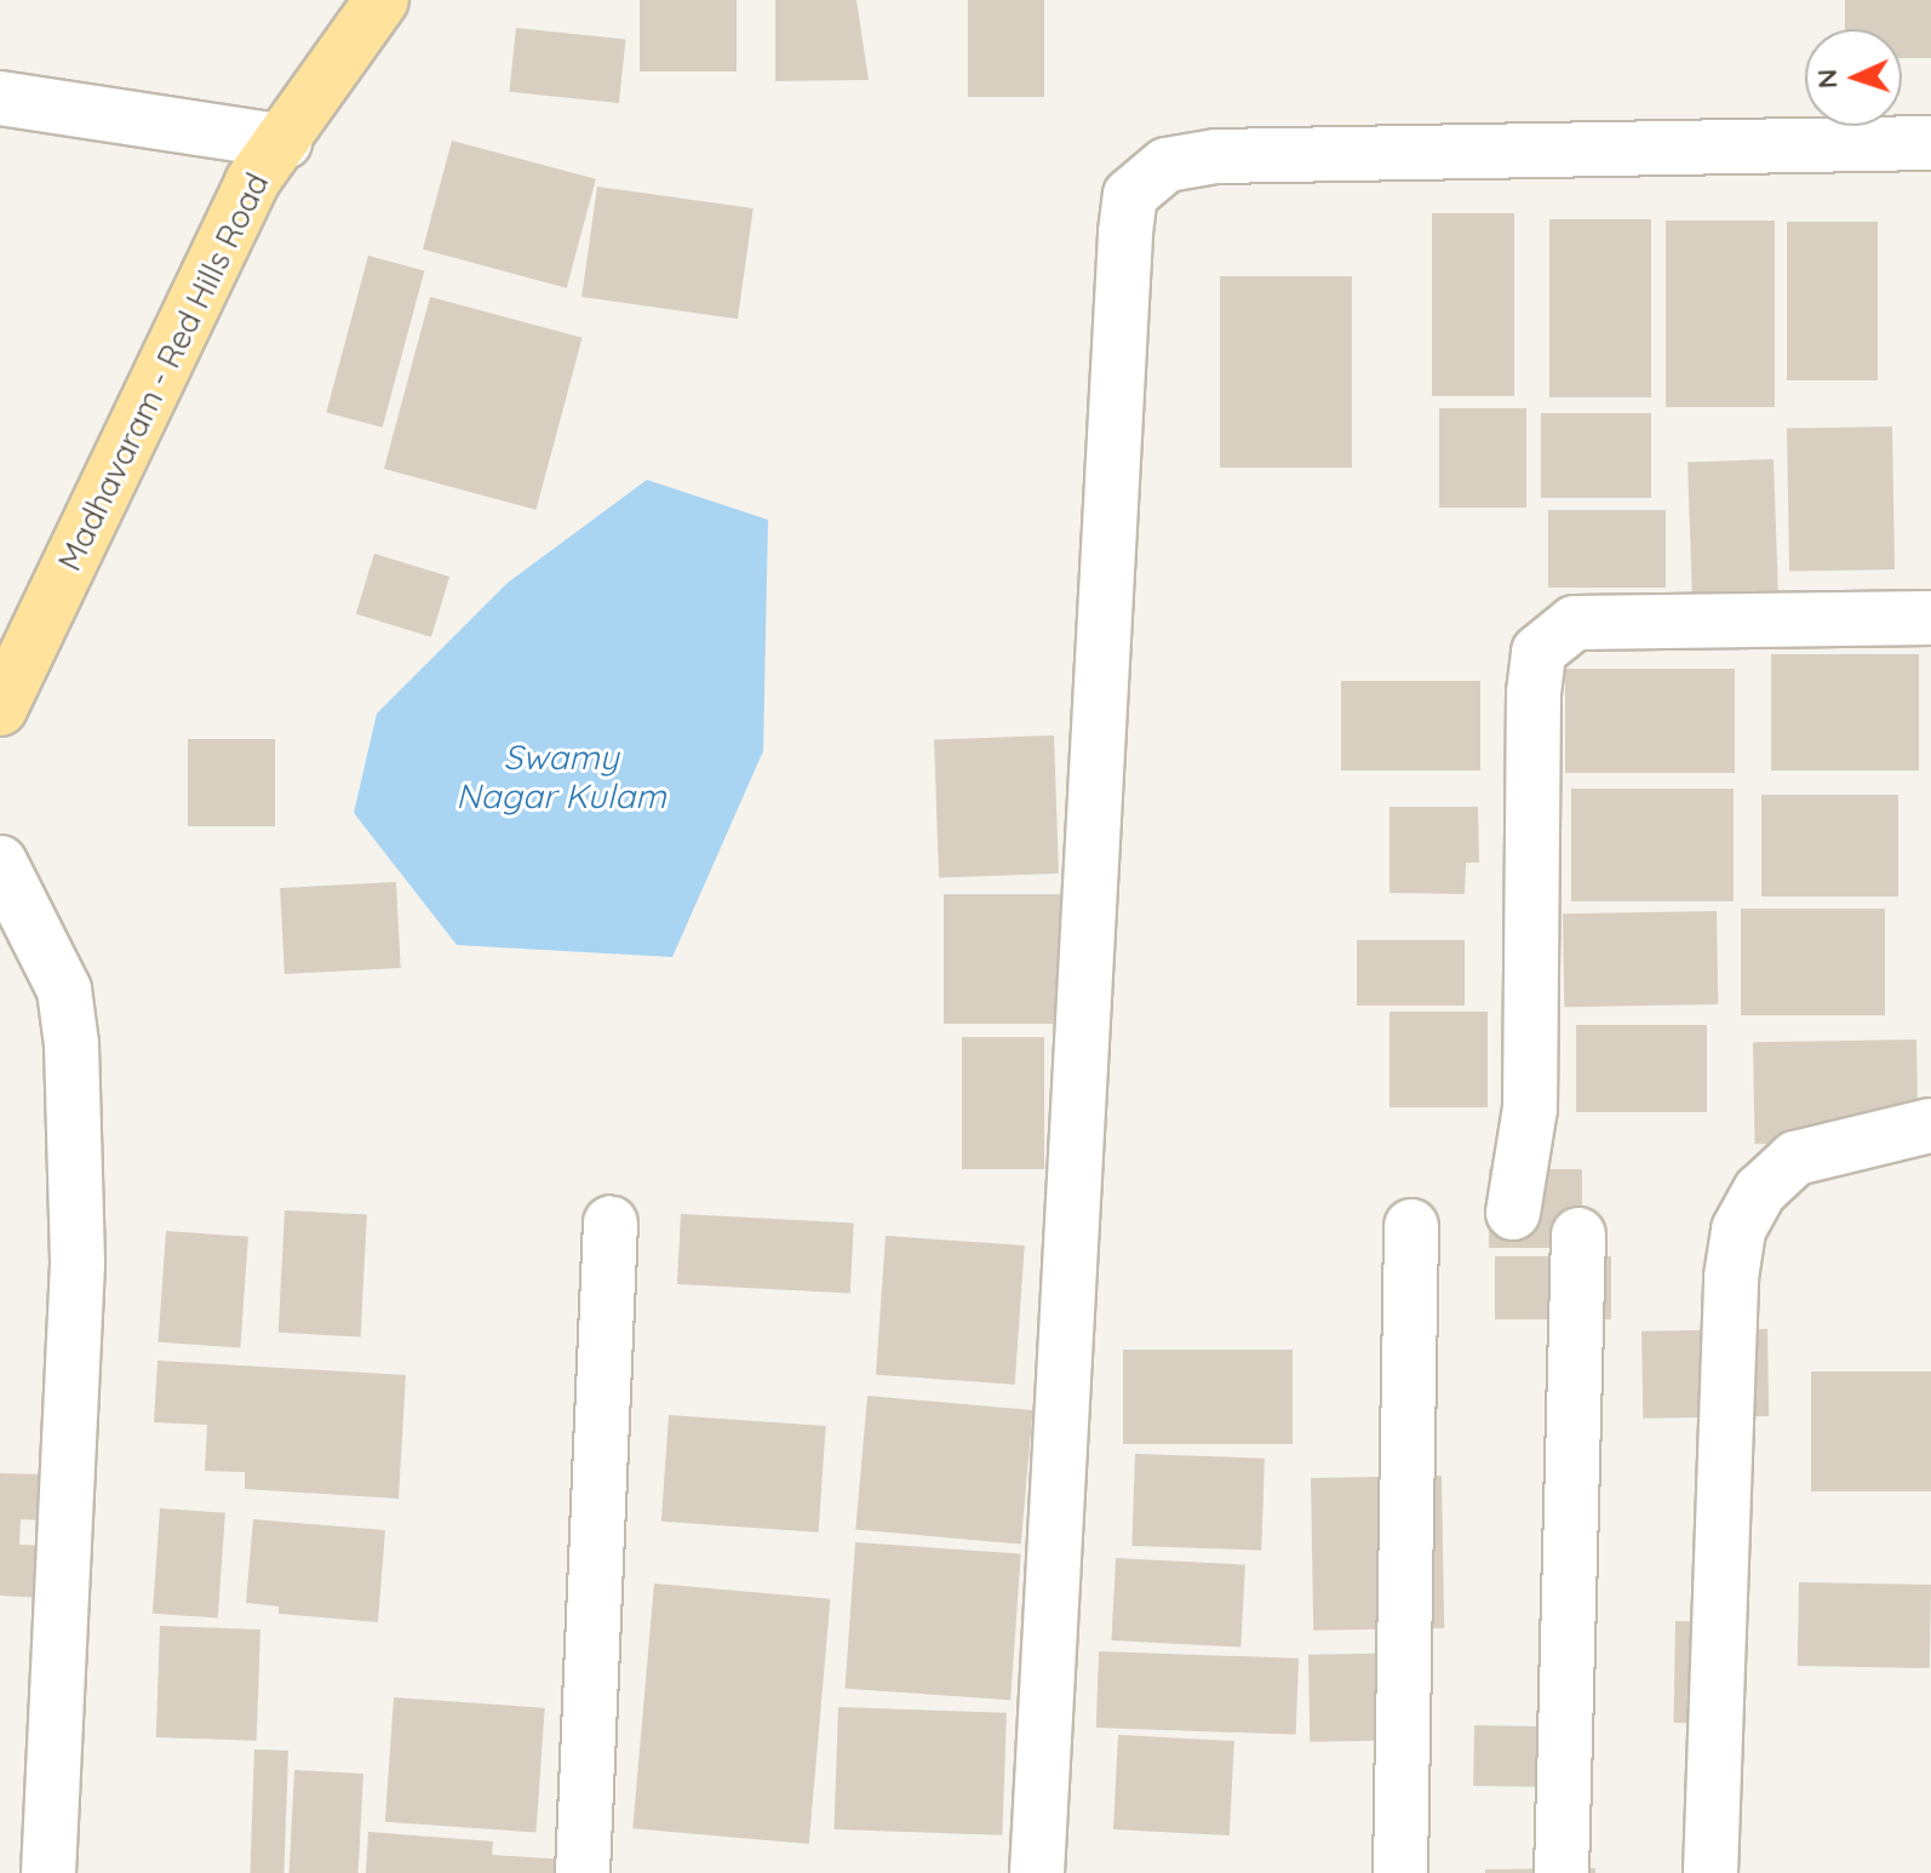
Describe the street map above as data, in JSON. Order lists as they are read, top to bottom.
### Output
{
  "streets": {
    "main road": ["Madhavaram - Red Hills Road"]
  },
  "water": ["Swamy Nagar Kulam"],
  "north": "left"
}
